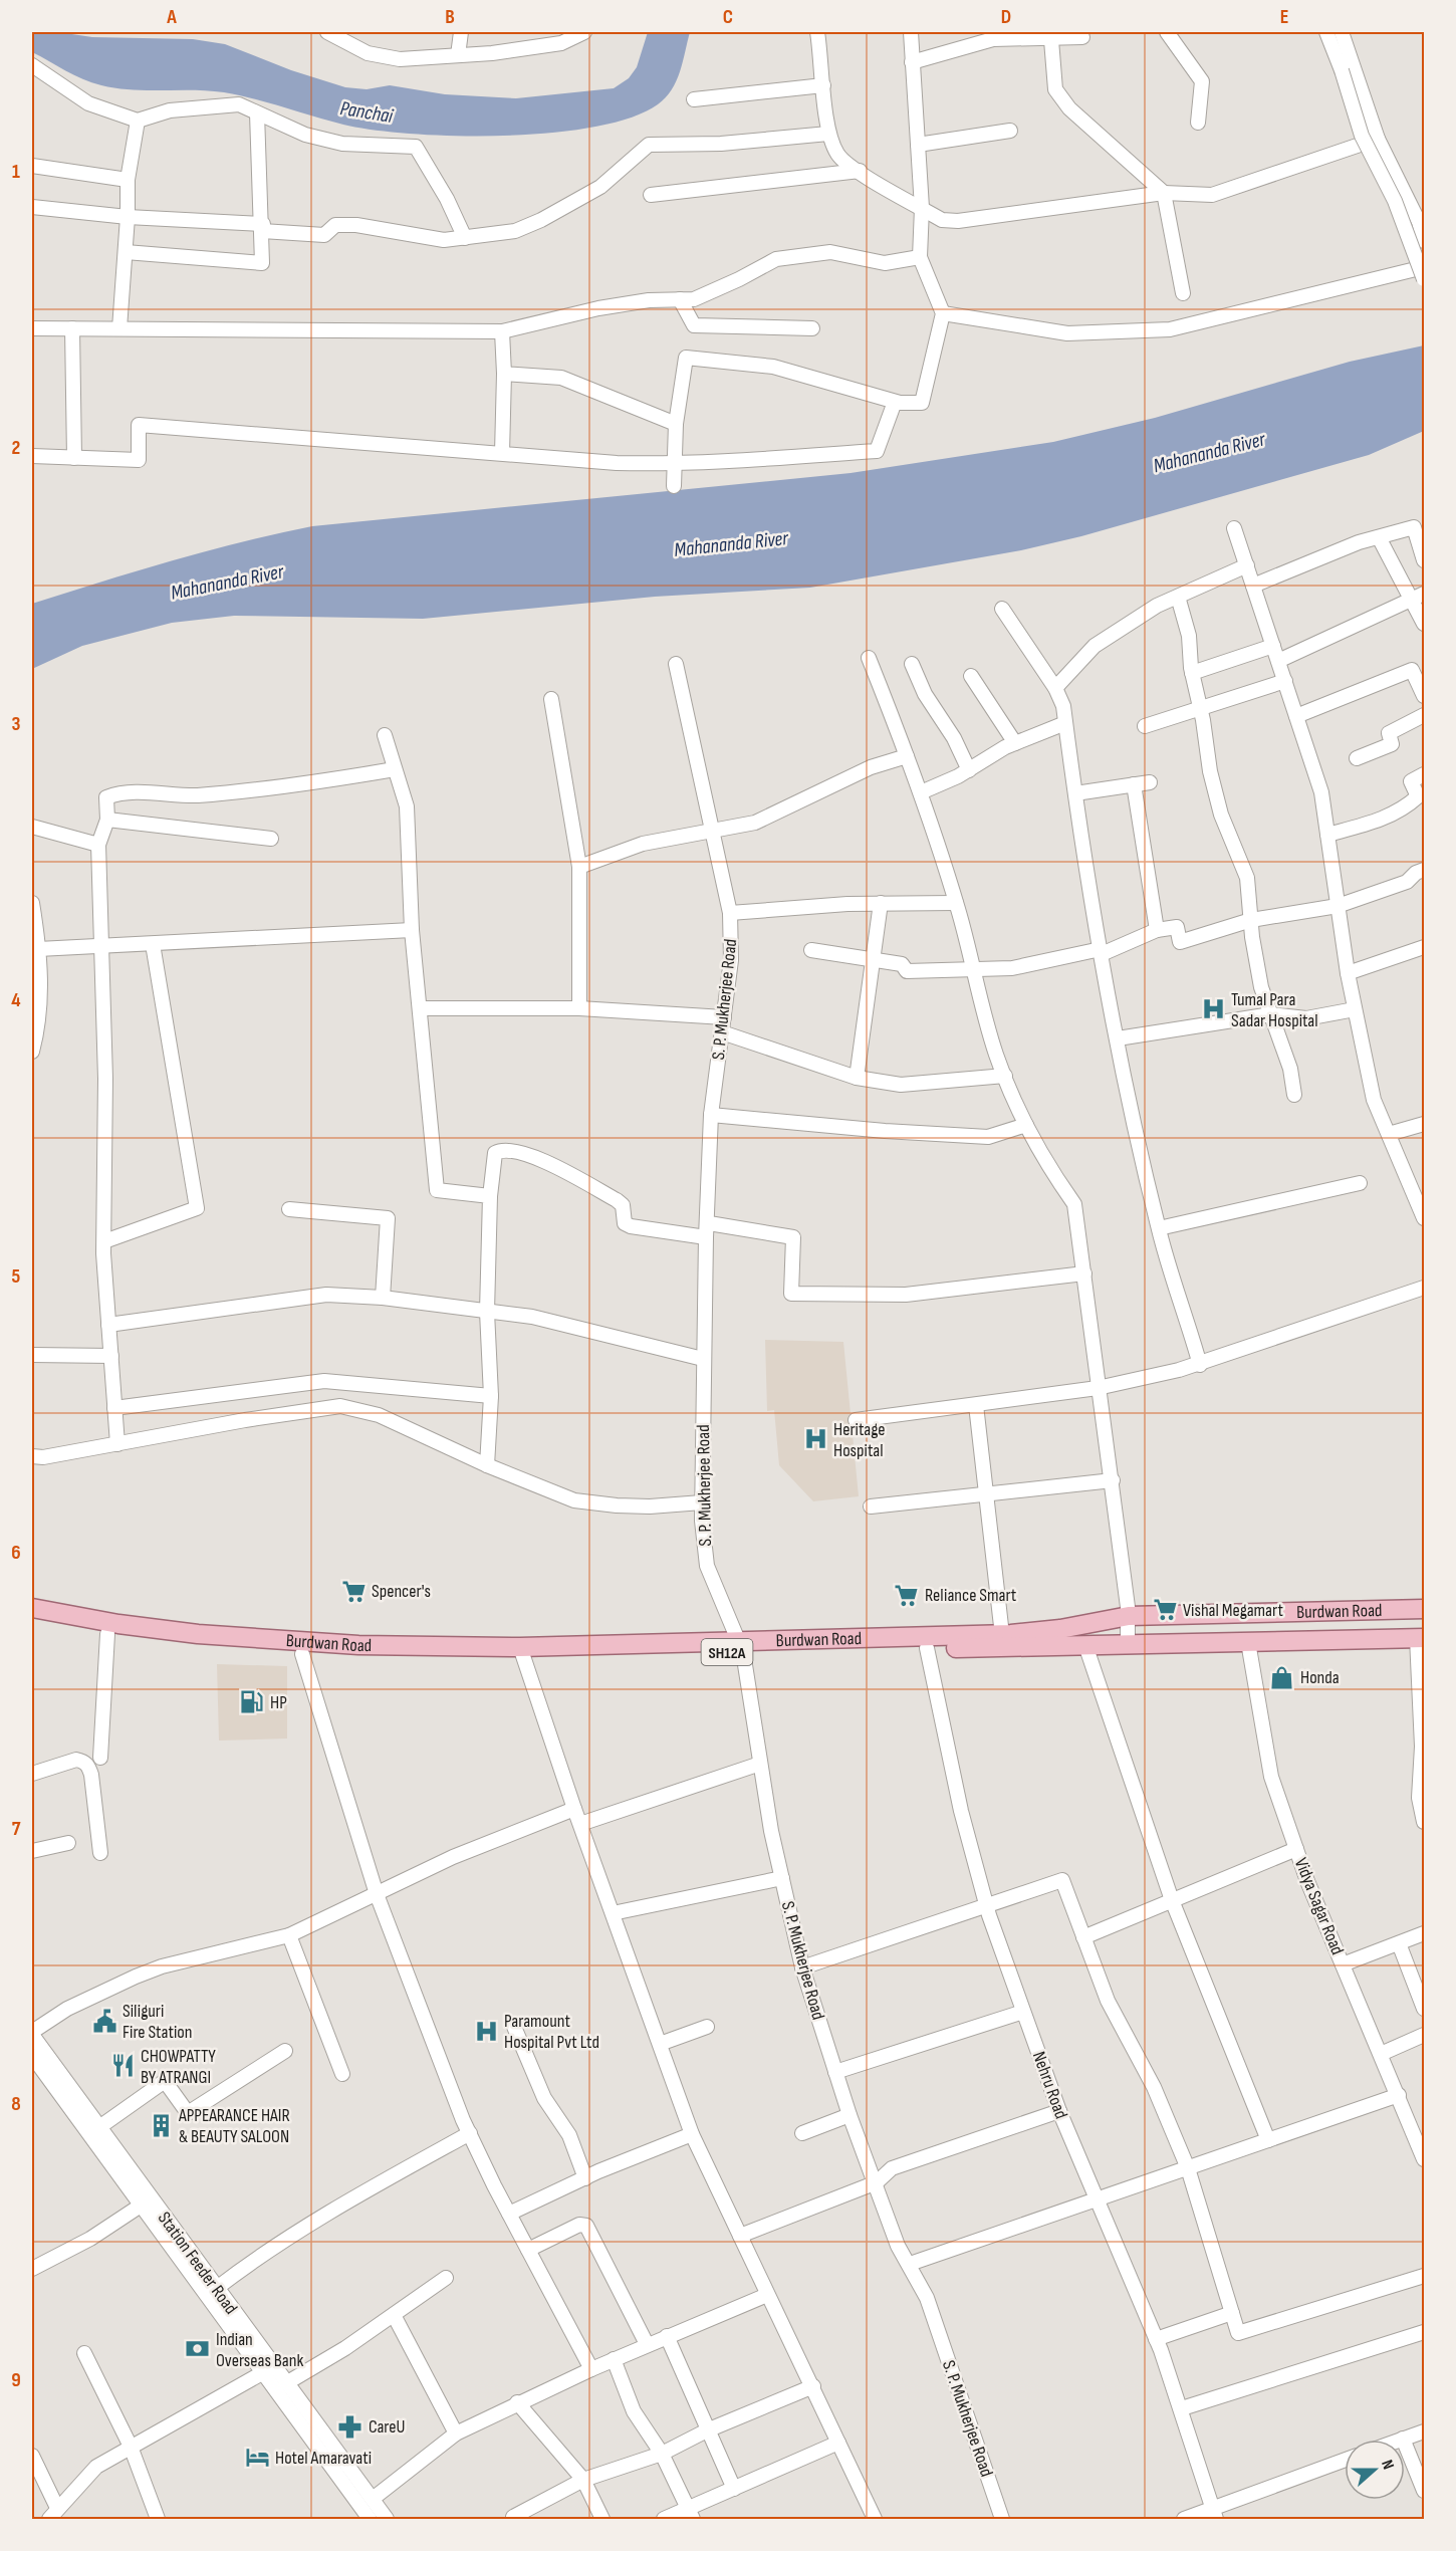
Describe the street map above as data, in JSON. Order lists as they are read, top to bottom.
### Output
{
  "streets": {
    "main road": ["Burdwan Road", "SH12A"],
    "street": [
      "S. P. Mukherjee Road",
      "Vidya Sagar Road",
      "Nehru Road",
      "Station Feeder Road"
    ]
  },
  "crossings": [
    ["S. P. Mukherjee Road", "Burdwan Road"],
    ["Burdwan Road", "Vidya Sagar Road"],
    ["Burdwan Road", "Nehru Road"]
  ],
  "water": ["Panchai", "Mahananda River"],
  "places": {
    "hospital": ["Tumal Para Sadar Hospital", "Heritage Hospital", "Paramount Hospital Pvt Ltd"],
    "supermarket": ["Spencer's", "Reliance Smart", "Vishal Megamart"],
    "shop": ["Honda"],
    "fuel station": ["HP"],
    "public building": ["Siliguri Fire Station"],
    "restaurant": ["CHOWPATTY BY ATRANGI"],
    "building": ["APPEARANCE HAIR & BEAUTY SALOON"],
    "bank": ["Indian Overseas Bank"],
    "pharmacy": ["CareU"],
    "hotel": ["Hotel Amaravati"]
  },
  "north": "right",
  "grid": {
    "columns": [
      "A",
      "B",
      "C",
      "D",
      "E"
    ],
    "rows": [
      "1",
      "2",
      "3",
      "4",
      "5",
      "6",
      "7",
      "8",
      "9"
    ]
  }
}
